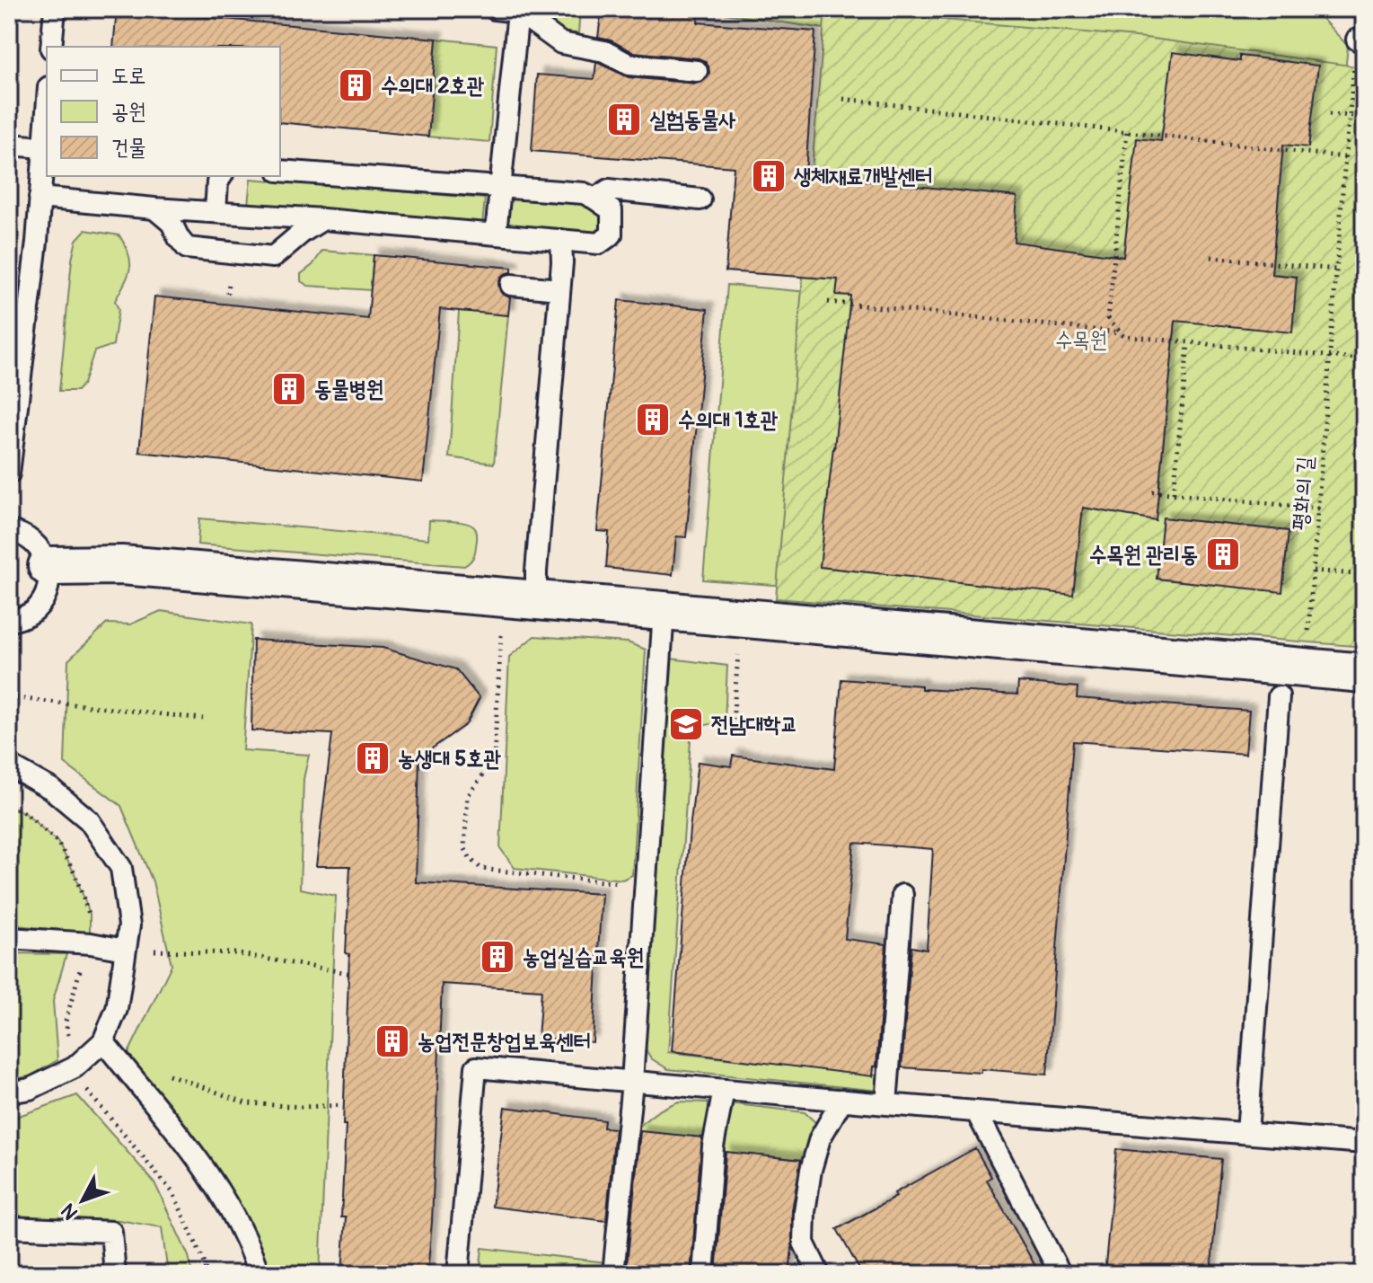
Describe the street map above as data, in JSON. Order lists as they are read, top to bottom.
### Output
{
  "streets": {
    "path": ["평화의 길"]
  },
  "parks": ["수목원"],
  "places": {
    "building": [
      "수의대 2호관",
      "실험동물사",
      "생체재료개발센터",
      "동물병원",
      "수의대 1호관",
      "수목원 관리동",
      "농생대 5호관",
      "농업실습교육원",
      "농업전문창업보육센터"
    ],
    "school or university": ["전남대학교"]
  },
  "legend": ["도로", "공원", "건물"],
  "north": "bottom left"
}
